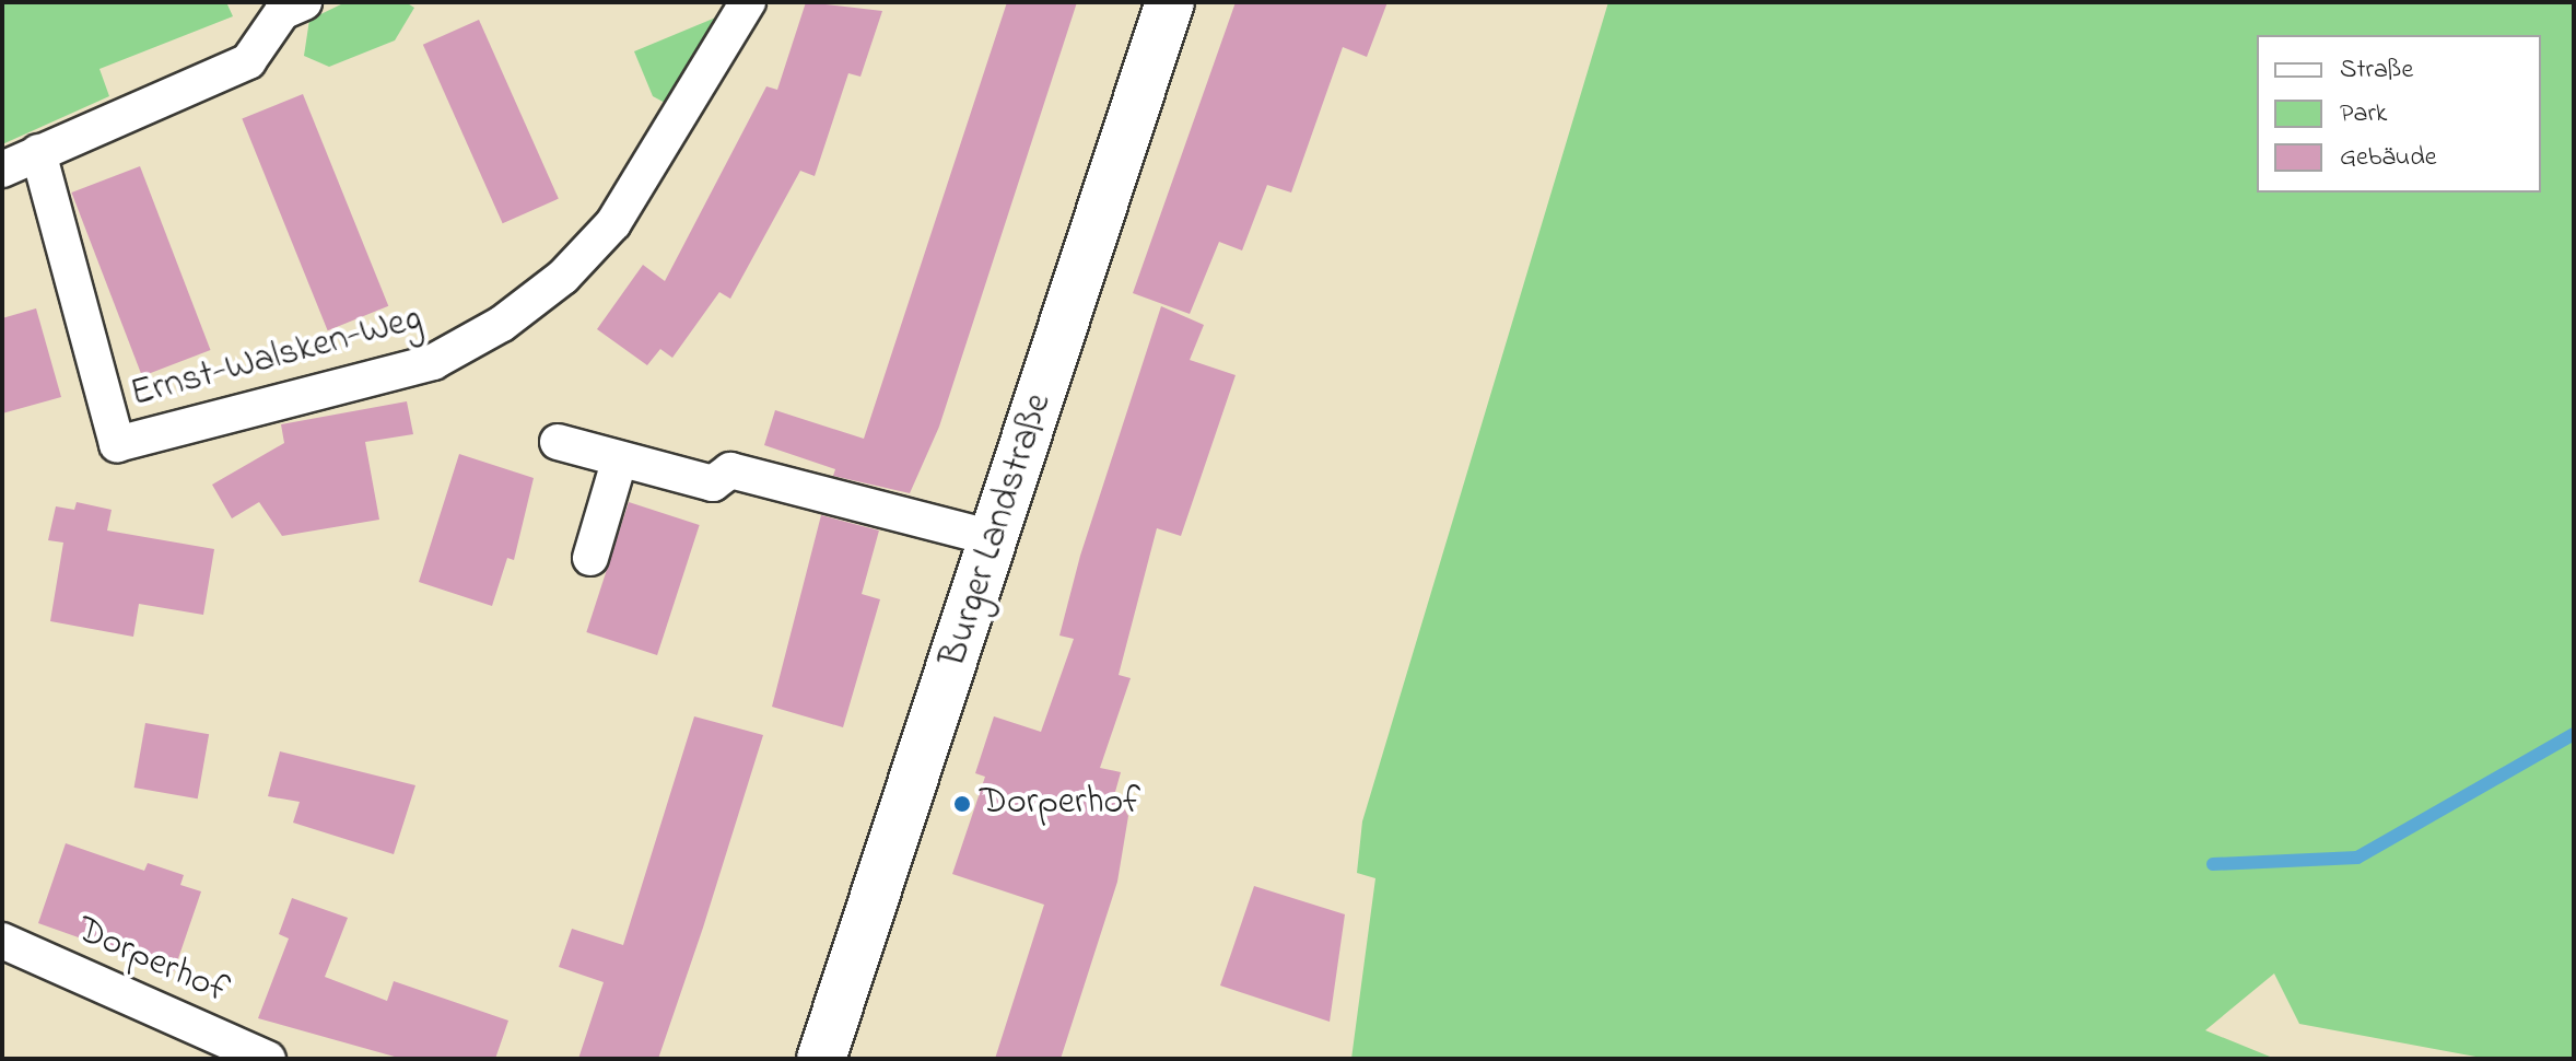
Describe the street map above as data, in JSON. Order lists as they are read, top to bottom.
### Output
{
  "streets": {
    "main road": ["Burger Landstraße"],
    "street": ["Ernst-Walsken-Weg", "Dorperhof"]
  },
  "places": ["Dorperhof"],
  "legend": ["Straße", "Park", "Gebäude"]
}
